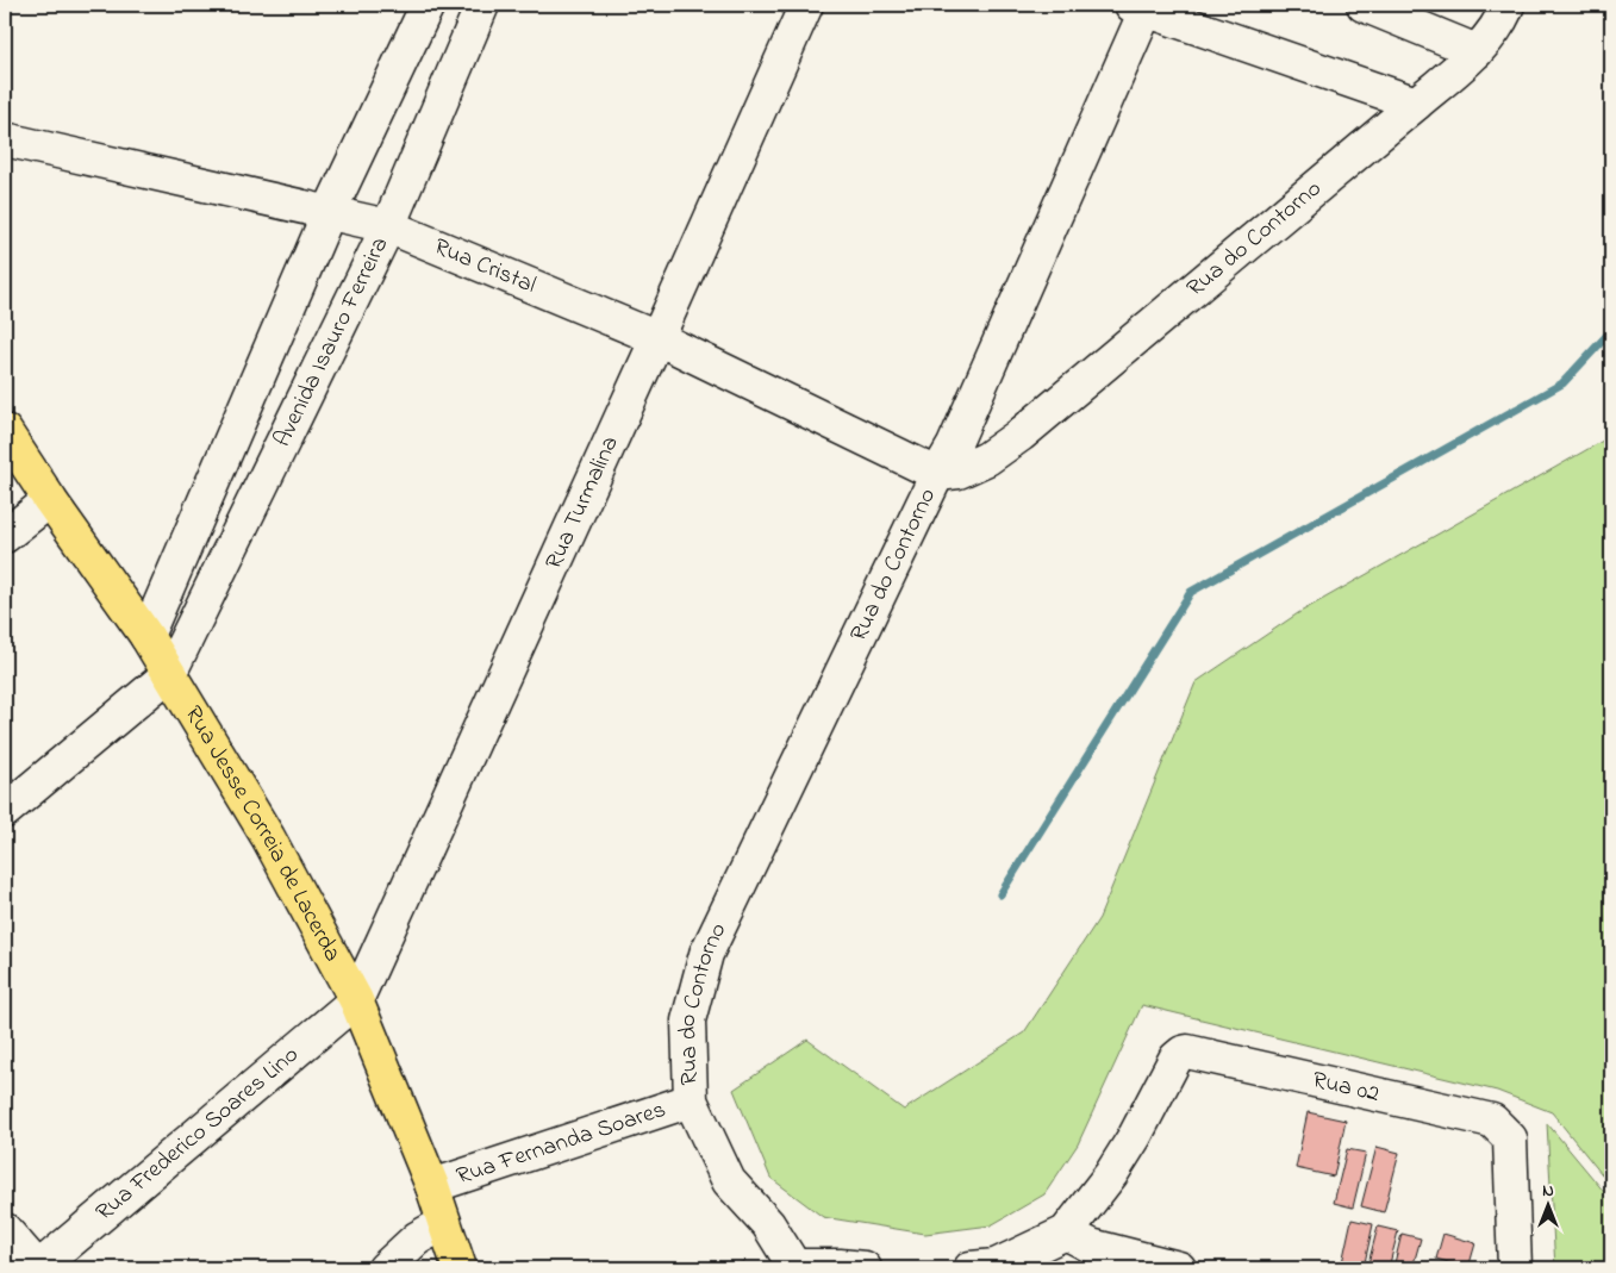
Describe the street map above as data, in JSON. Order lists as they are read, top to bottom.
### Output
{
  "streets": {
    "main road": ["Rua Jesse Correia de Lacerda"],
    "street": [
      "Rua do Contorno",
      "Rua Cristal",
      "Avenida Isauro Ferreira",
      "Rua Turmalina",
      "Rua 02",
      "Rua Frederico Soares Lino",
      "Rua Fernanda Soares"
    ]
  },
  "crossings": [
    ["Rua do Contorno", "Rua Cristal"],
    ["Rua do Contorno", "Rua Fernanda Soares"],
    ["Rua Cristal", "Avenida Isauro Ferreira"],
    ["Rua Cristal", "Rua Turmalina"],
    ["Avenida Isauro Ferreira", "Rua Jesse Correia de Lacerda"],
    ["Rua Turmalina", "Rua Jesse Correia de Lacerda"],
    ["Rua Turmalina", "Rua Frederico Soares Lino"],
    ["Rua Jesse Correia de Lacerda", "Rua Frederico Soares Lino"],
    ["Rua Jesse Correia de Lacerda", "Rua Fernanda Soares"]
  ],
  "north": "top"
}
